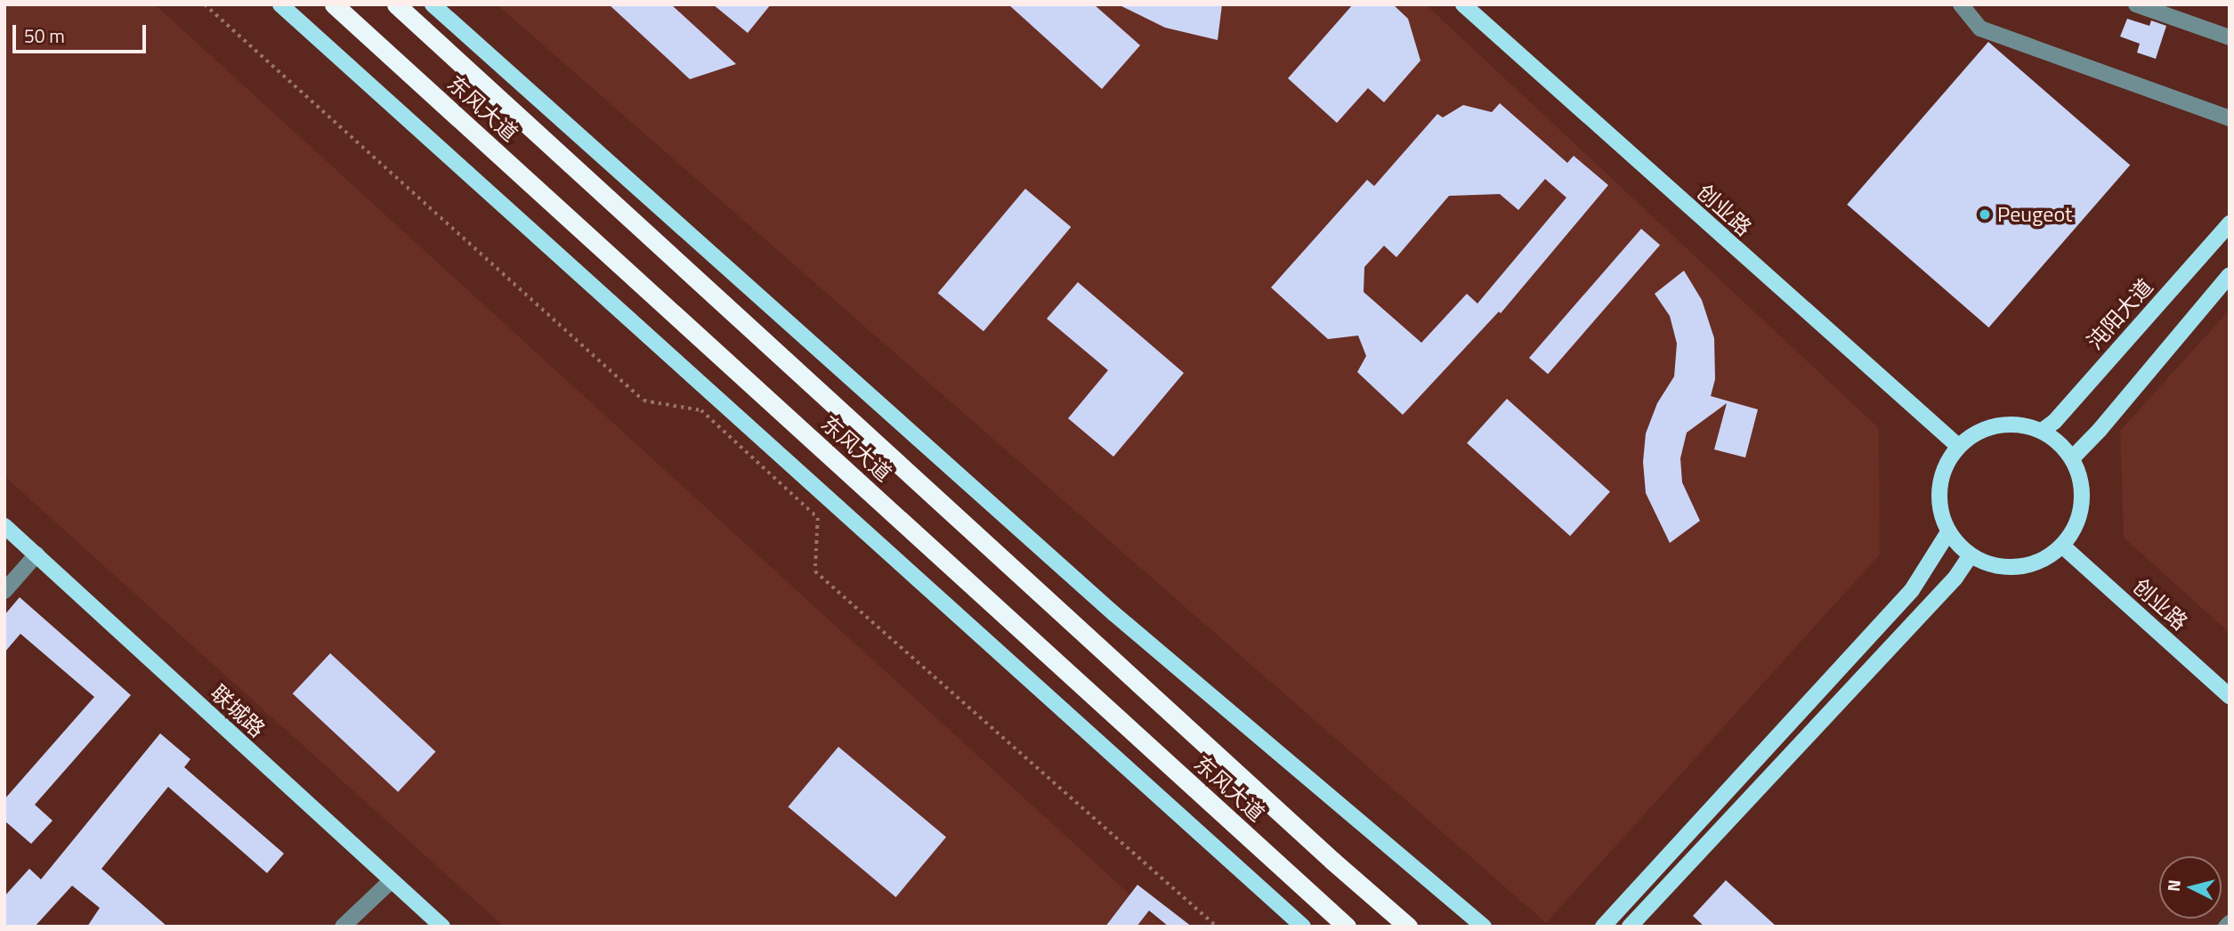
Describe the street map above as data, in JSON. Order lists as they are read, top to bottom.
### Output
{
  "streets": {
    "highway": ["东风大道"],
    "main road": ["创业路", "沌阳大道", "联城路"]
  },
  "crossings": [
    ["创业路", "沌阳大道"]
  ],
  "places": ["Peugeot"],
  "scale_bar": "50 m",
  "north": "left"
}
